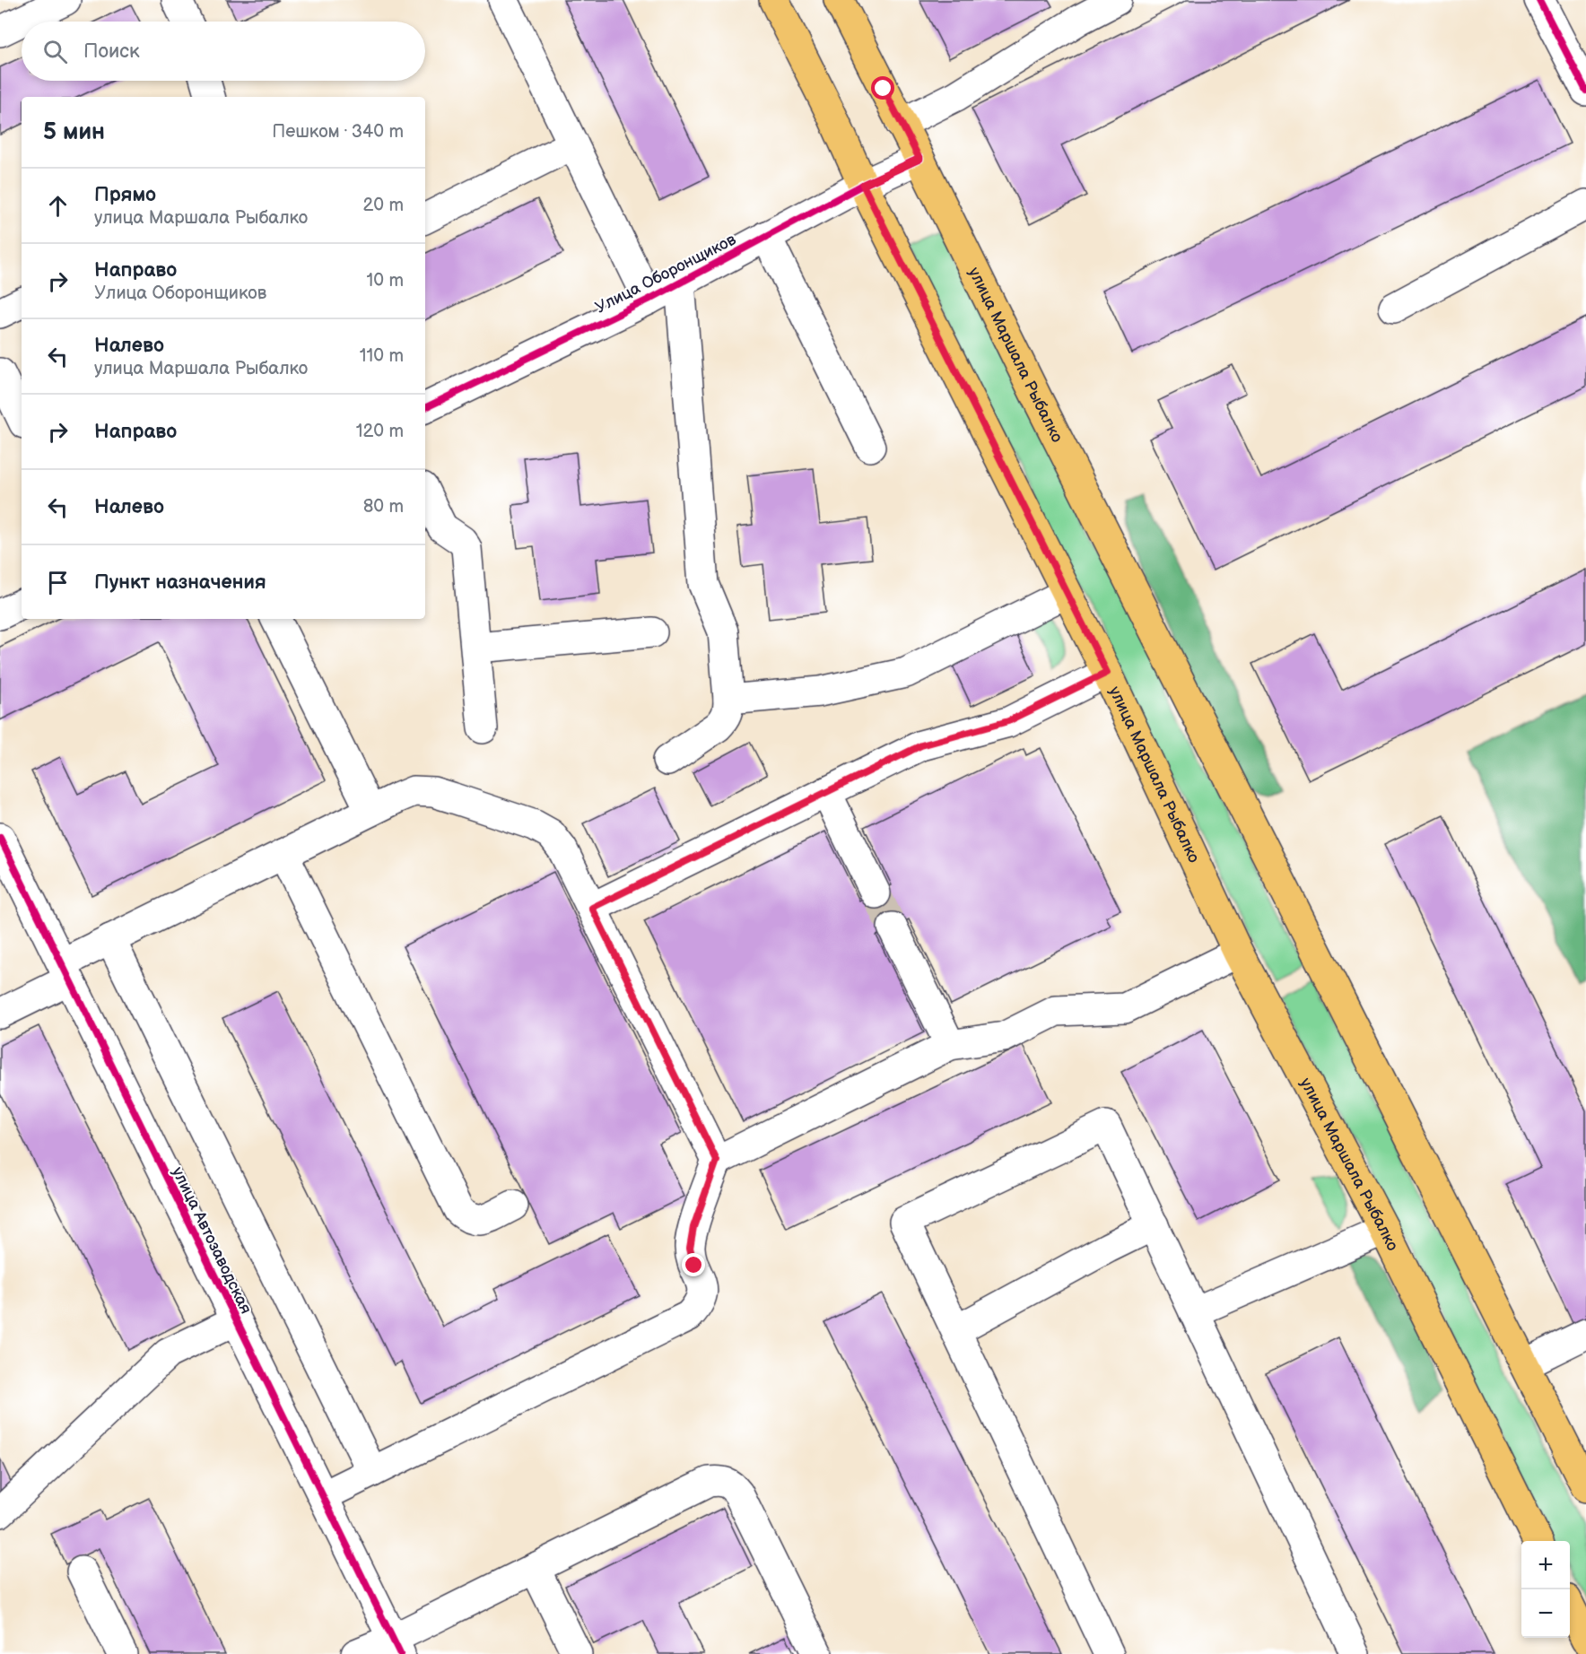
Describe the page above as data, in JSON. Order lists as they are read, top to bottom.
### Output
{
  "streets": {
    "main road": ["улица Маршала Рыбалко"],
    "street": ["Улица Оборонщиков", "улица Автозаводская"]
  },
  "crossings": [
    ["Улица Оборонщиков", "улица Маршала Рыбалко"]
  ],
  "page": {
    "search": "Поиск",
    "heading": ["5 мин", "Пешком · 340 m"],
    "list": [
      ["Прямо", "улица Маршала Рыбалко", "20 m"],
      ["Направо", "Улица Оборонщиков", "10 m"],
      ["Налево", "улица Маршала Рыбалко", "110 m"],
      ["Направо", "120 m"],
      ["Налево", "80 m"],
      "Пункт назначения"
    ],
    "map_buttons": ["+", "−"]
  }
}
